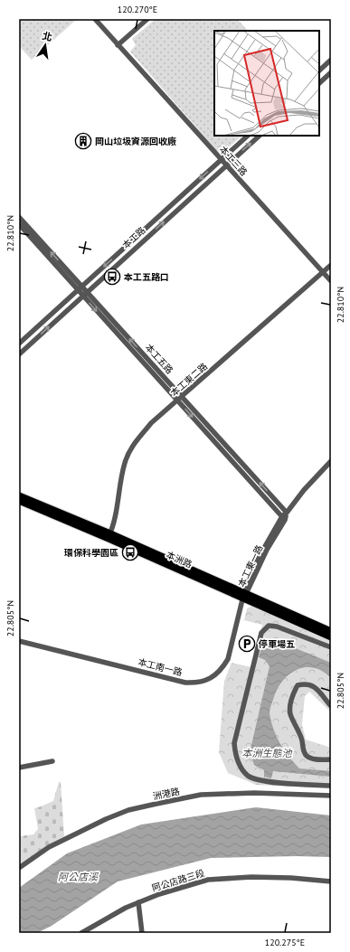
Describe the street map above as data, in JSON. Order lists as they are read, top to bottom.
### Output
{
  "streets": {
    "main road": ["本洲路"],
    "street": [
      "本工三路",
      "本工路",
      "本工五路",
      "本工東二路",
      "本工東一路",
      "本工南一路",
      "洲港路",
      "阿公店路三段"
    ]
  },
  "crossings": [
    ["本工三路", "本工路"],
    ["本工三路", "本工東二路"],
    ["本工路", "本工五路"],
    ["本工五路", "本工東二路"],
    ["本工五路", "本工東一路"],
    ["本工東二路", "本洲路"],
    ["本洲路", "本工東一路"],
    ["本洲路", "本工南一路"],
    ["本工東一路", "本工南一路"]
  ],
  "water": ["本洲生態池", "阿公店溪"],
  "places": {
    "building": ["岡山垃圾資源回收廠"],
    "bus stop": ["本工五路口", "環保科學園區"],
    "parking": ["停車場五"]
  },
  "north": "top",
  "coordinates": [
    "120.270°E",
    "22.810°N",
    "22.805°N",
    "120.275°E"
  ]
}
